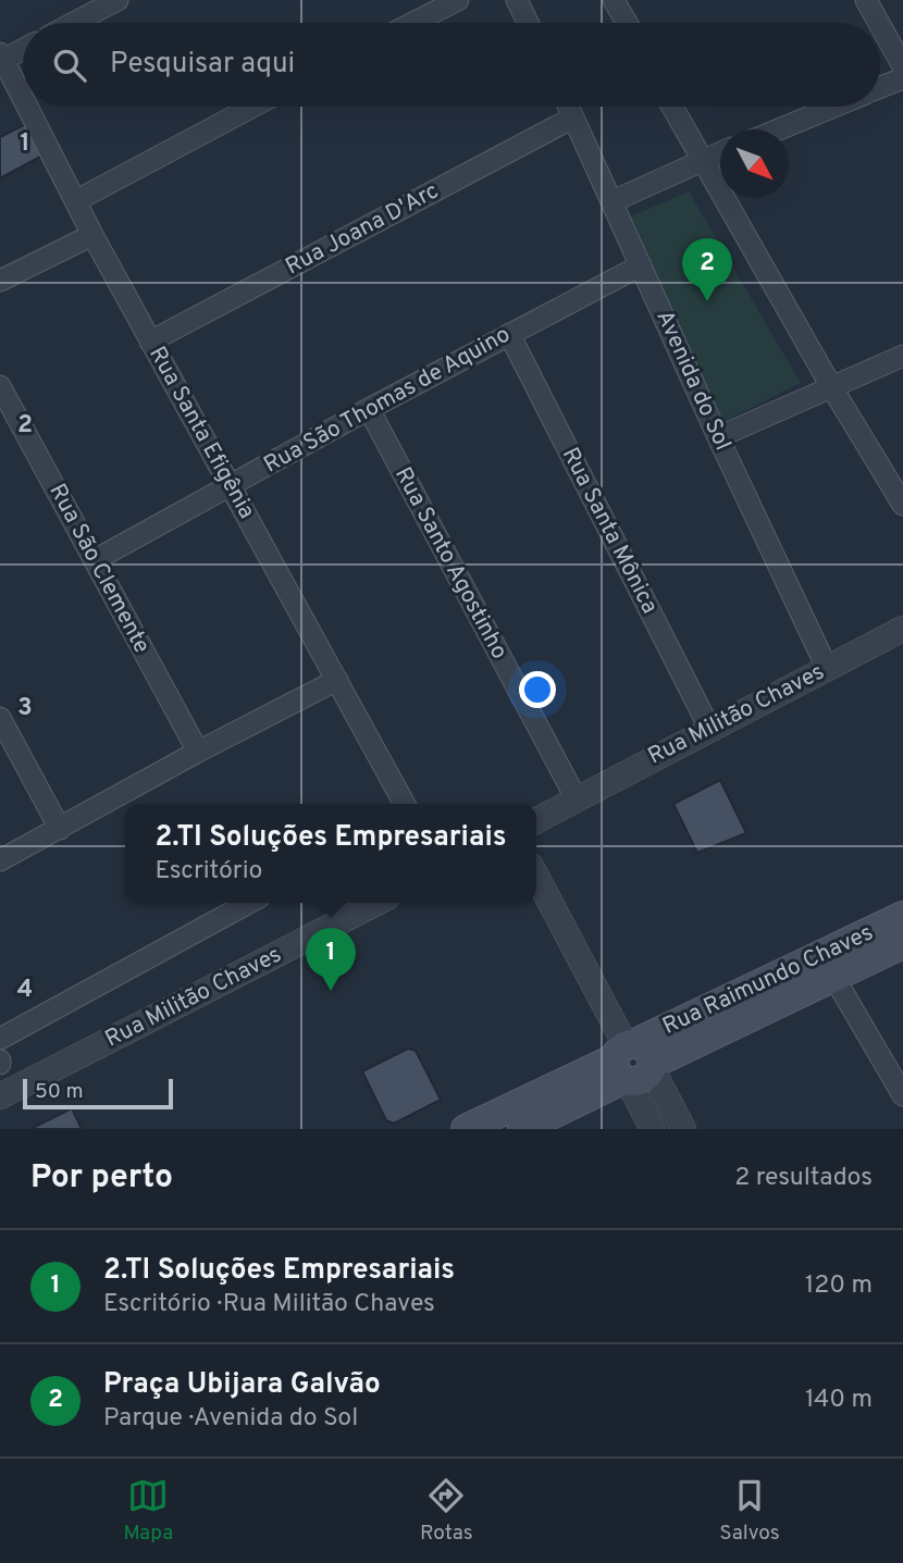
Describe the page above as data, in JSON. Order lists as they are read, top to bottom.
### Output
{
  "streets": {
    "main road": ["Rua Raimundo Chaves"],
    "street": [
      "Rua Joana D'Arc",
      "Avenida do Sol",
      "Rua São Thomas de Aquino",
      "Rua Santa Efigênia",
      "Rua Santa Mônica",
      "Rua Santo Agostinho",
      "Rua São Clemente",
      "Rua Militão Chaves"
    ]
  },
  "crossings": [
    ["Rua Joana D'Arc", "Avenida do Sol"],
    ["Rua Joana D'Arc", "Rua Santa Efigênia"],
    ["Avenida do Sol", "Rua São Thomas de Aquino"],
    ["Avenida do Sol", "Rua Militão Chaves"],
    ["Rua São Thomas de Aquino", "Rua Santa Efigênia"],
    ["Rua São Thomas de Aquino", "Rua Santa Mônica"],
    ["Rua São Thomas de Aquino", "Rua Santo Agostinho"],
    ["Rua São Thomas de Aquino", "Rua São Clemente"],
    ["Rua Santa Mônica", "Rua Militão Chaves"],
    ["Rua Santo Agostinho", "Rua Militão Chaves"]
  ],
  "scale_bar": "50 m",
  "north": "bottom right",
  "page": {
    "search": "Pesquisar aqui",
    "pins": ["2", "1"],
    "popup": ["2.TI Soluções Empresariais", "Escritório"],
    "scale": "50 m",
    "heading": ["Por perto", "2 resultados"],
    "list": [
      {
        "mark": "1",
        "name": "2.TI Soluções Empresariais",
        "note": "Escritório · Rua Militão Chaves",
        "value": "120 m"
      },
      {
        "mark": "2",
        "name": "Praça Ubijara Galvão",
        "note": "Parque · Avenida do Sol",
        "value": "140 m"
      }
    ],
    "nav": ["Mapa", "Rotas", "Salvos"]
  },
  "grid": {
    "rows": [
      "1",
      "2",
      "3",
      "4"
    ]
  }
}
